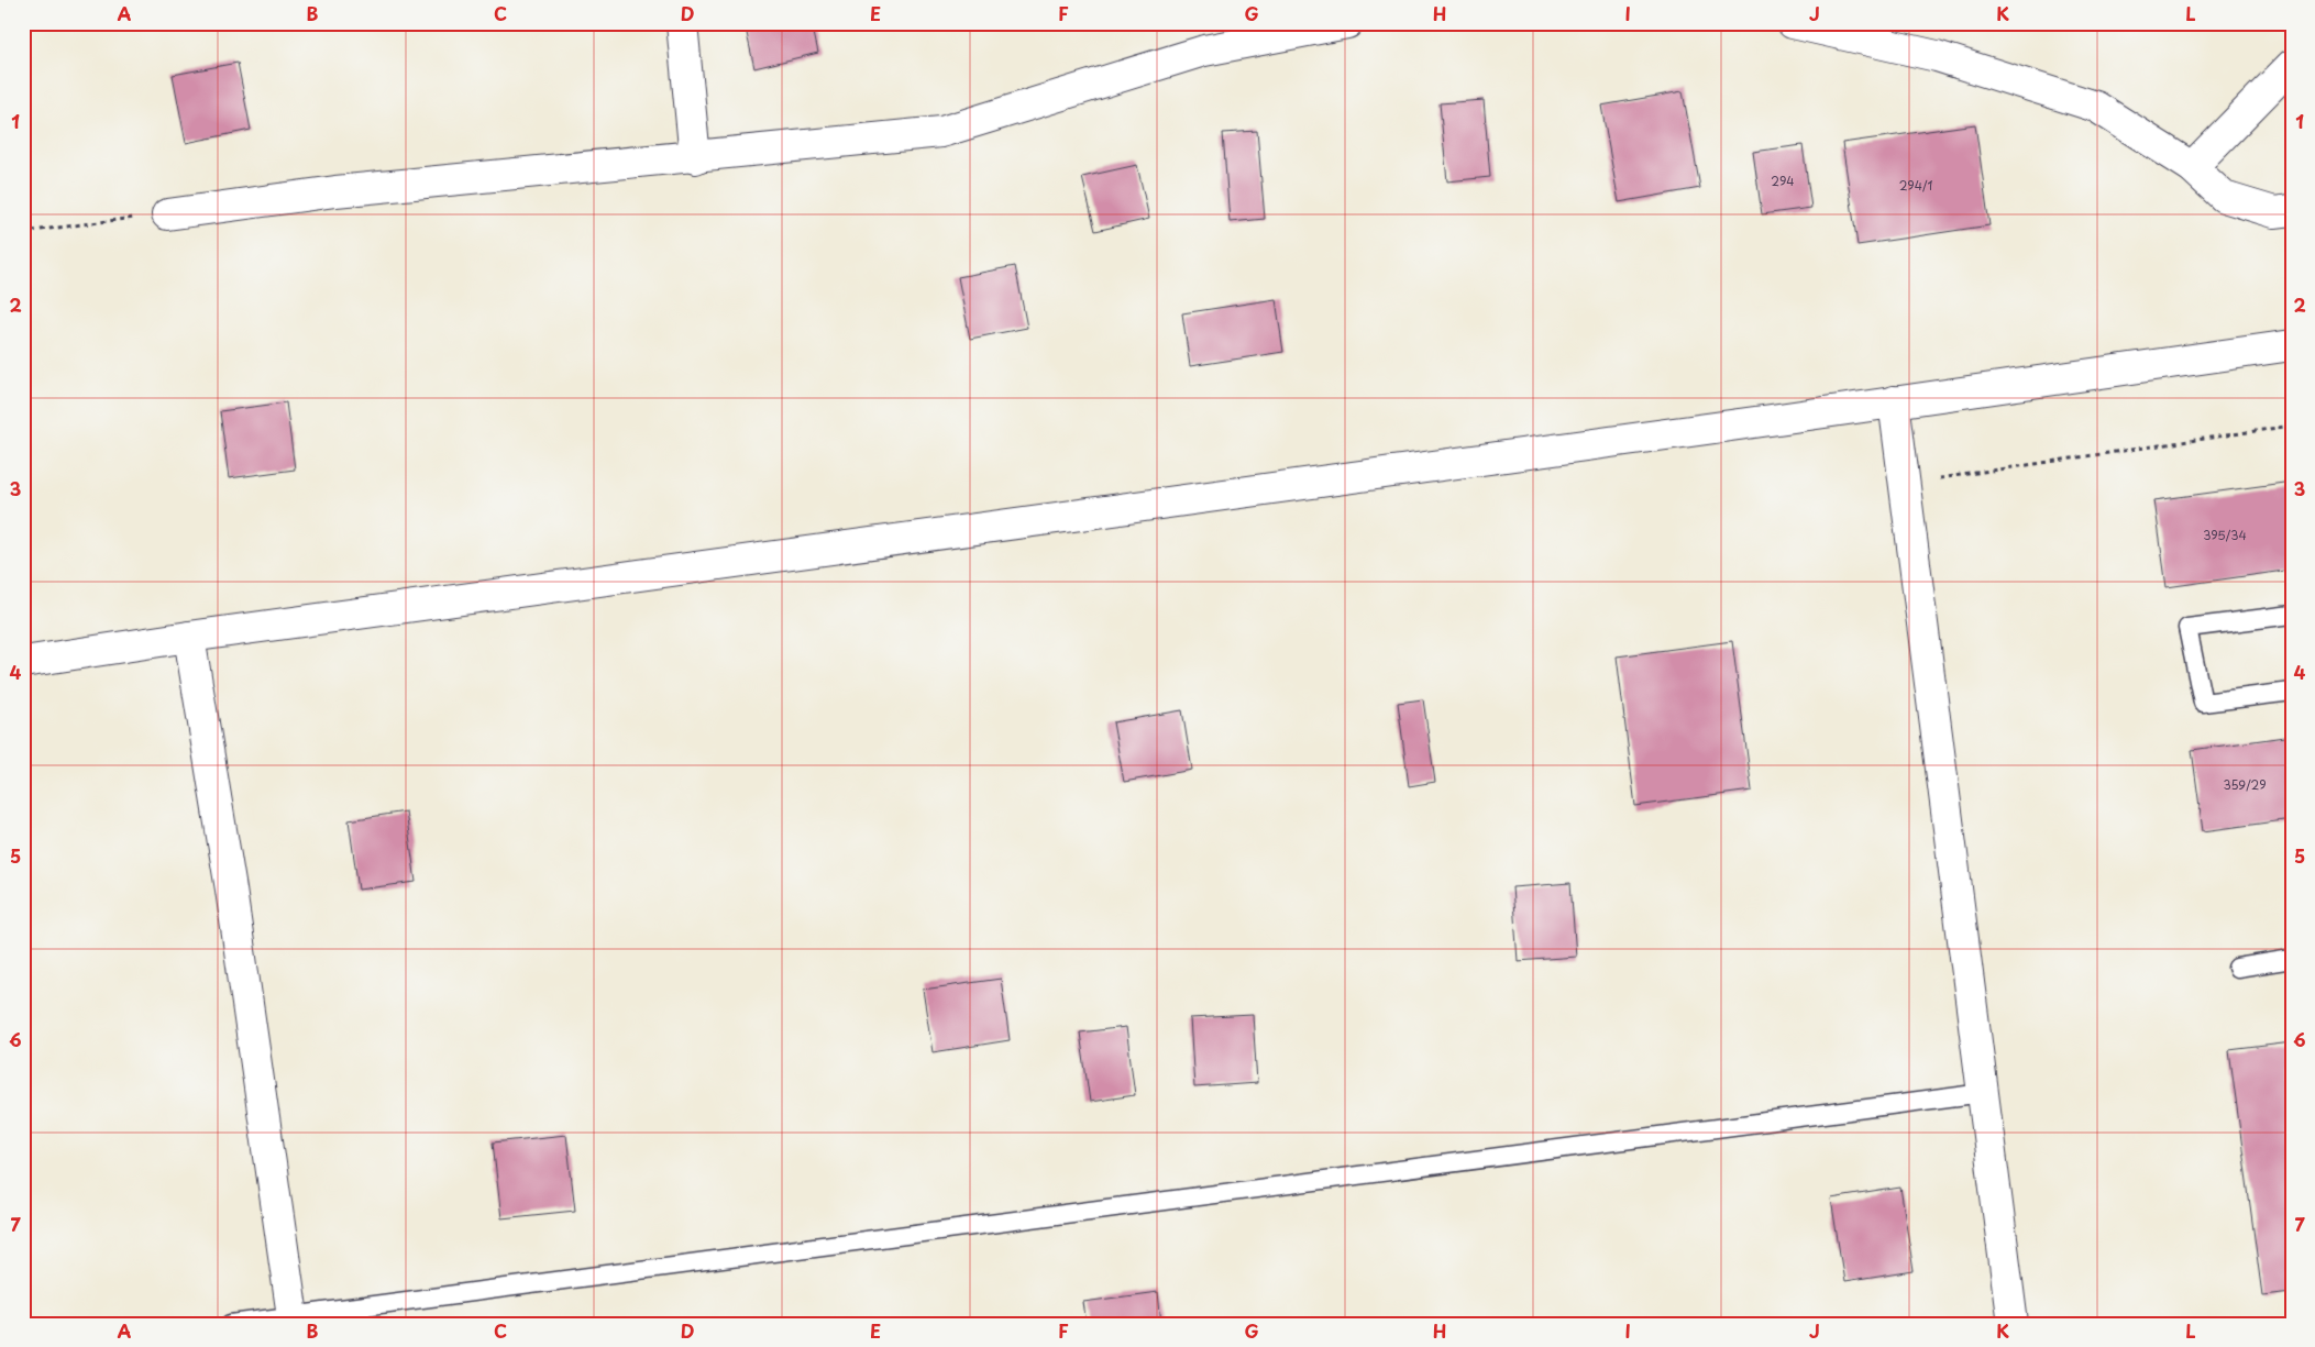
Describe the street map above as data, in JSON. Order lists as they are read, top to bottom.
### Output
{
  "house_numbers": [
    "294",
    "294/1",
    "395/34",
    "359/29"
  ],
  "grid": {
    "columns": [
      "A",
      "B",
      "C",
      "D",
      "E",
      "F",
      "G",
      "H",
      "I",
      "J",
      "K",
      "L"
    ],
    "rows": [
      "1",
      "2",
      "3",
      "4",
      "5",
      "6",
      "7"
    ]
  }
}
